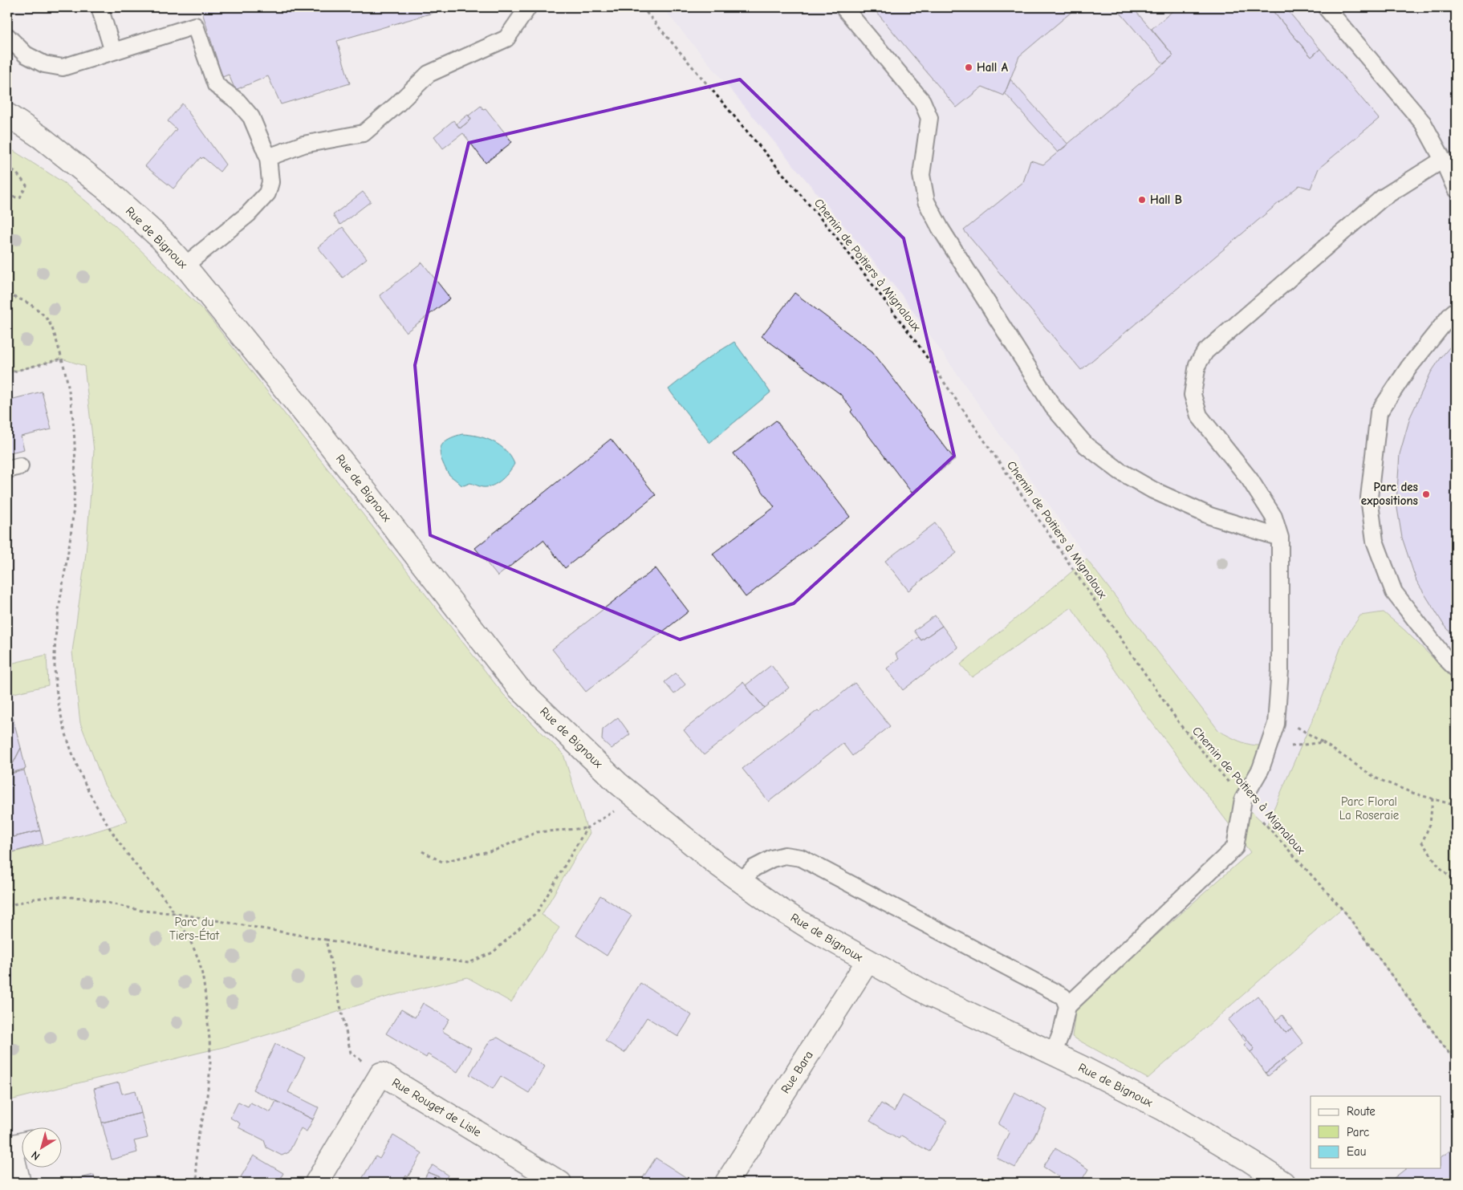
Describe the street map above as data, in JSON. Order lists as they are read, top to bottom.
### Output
{
  "streets": {
    "street": ["Rue de Bignoux", "Rue Bara", "Rue Rouget de Lisle"],
    "path": ["Chemin de Poitiers à Mignaloux"]
  },
  "crossings": [
    ["Rue de Bignoux", "Rue Bara"]
  ],
  "parks": ["Parc Floral La Roseraie", "Parc du Tiers-État"],
  "places": ["Hall A", "Hall B", "Parc des expositions"],
  "legend": ["Route", "Parc", "Eau"],
  "north": "bottom left"
}
